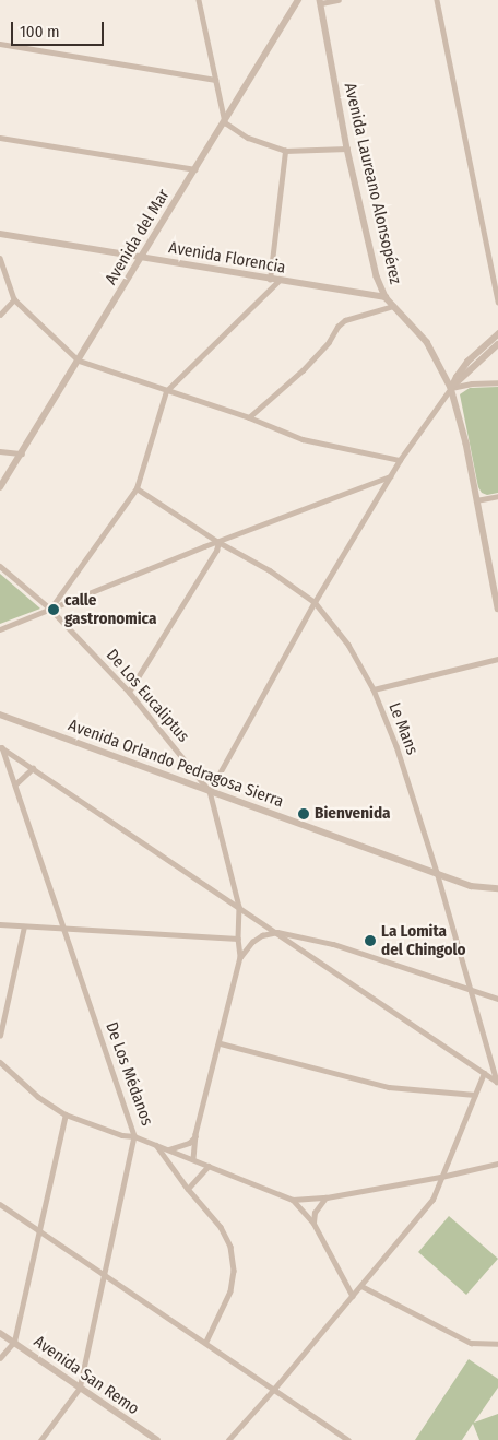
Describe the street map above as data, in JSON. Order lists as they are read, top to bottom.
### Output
{
  "streets": {
    "street": [
      "Avenida Laureano Alonsopérez",
      "Avenida del Mar",
      "Avenida Florencia",
      "De Los Eucaliptus",
      "Le Mans",
      "Avenida Orlando Pedragosa Sierra",
      "De Los Médanos",
      "Avenida San Remo"
    ]
  },
  "crossings": [
    ["Avenida Laureano Alonsopérez", "Avenida Florencia"],
    ["Avenida del Mar", "Avenida Florencia"],
    ["De Los Eucaliptus", "Avenida Orlando Pedragosa Sierra"],
    ["De Los Eucaliptus", "De Los Médanos"],
    ["Le Mans", "Avenida Orlando Pedragosa Sierra"]
  ],
  "places": ["calle gastronomica", "Bienvenida", "La Lomita del Chingolo"],
  "scale_bar": "100 m"
}
